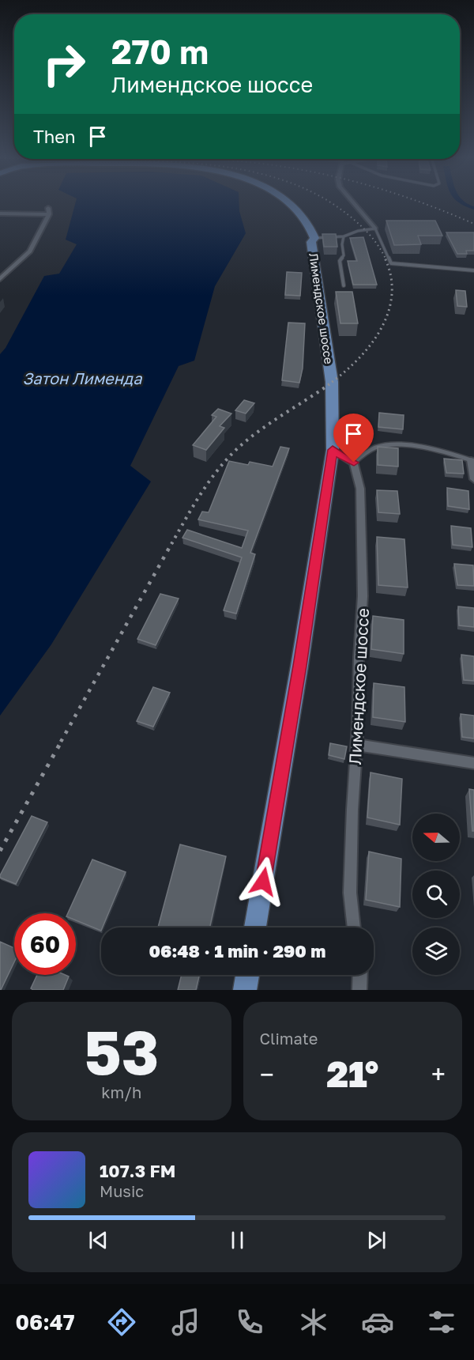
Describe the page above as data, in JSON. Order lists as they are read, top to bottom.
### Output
{
  "streets": {
    "main road": ["Лимендское шоссе"]
  },
  "water": ["Затон Лименда"],
  "north": "left",
  "page": {
    "turn": ["270 m", "Лимендское шоссе"],
    "then": "Then",
    "limit": "60",
    "trip": "06:48 · 1 min · 290 m",
    "tile": [
      ["53", "km/h"],
      "Climate"
    ],
    "heat": ["−", "21°", "+"],
    "song": ["107.3 FM", "Music"],
    "tabs": "06:47"
  }
}
